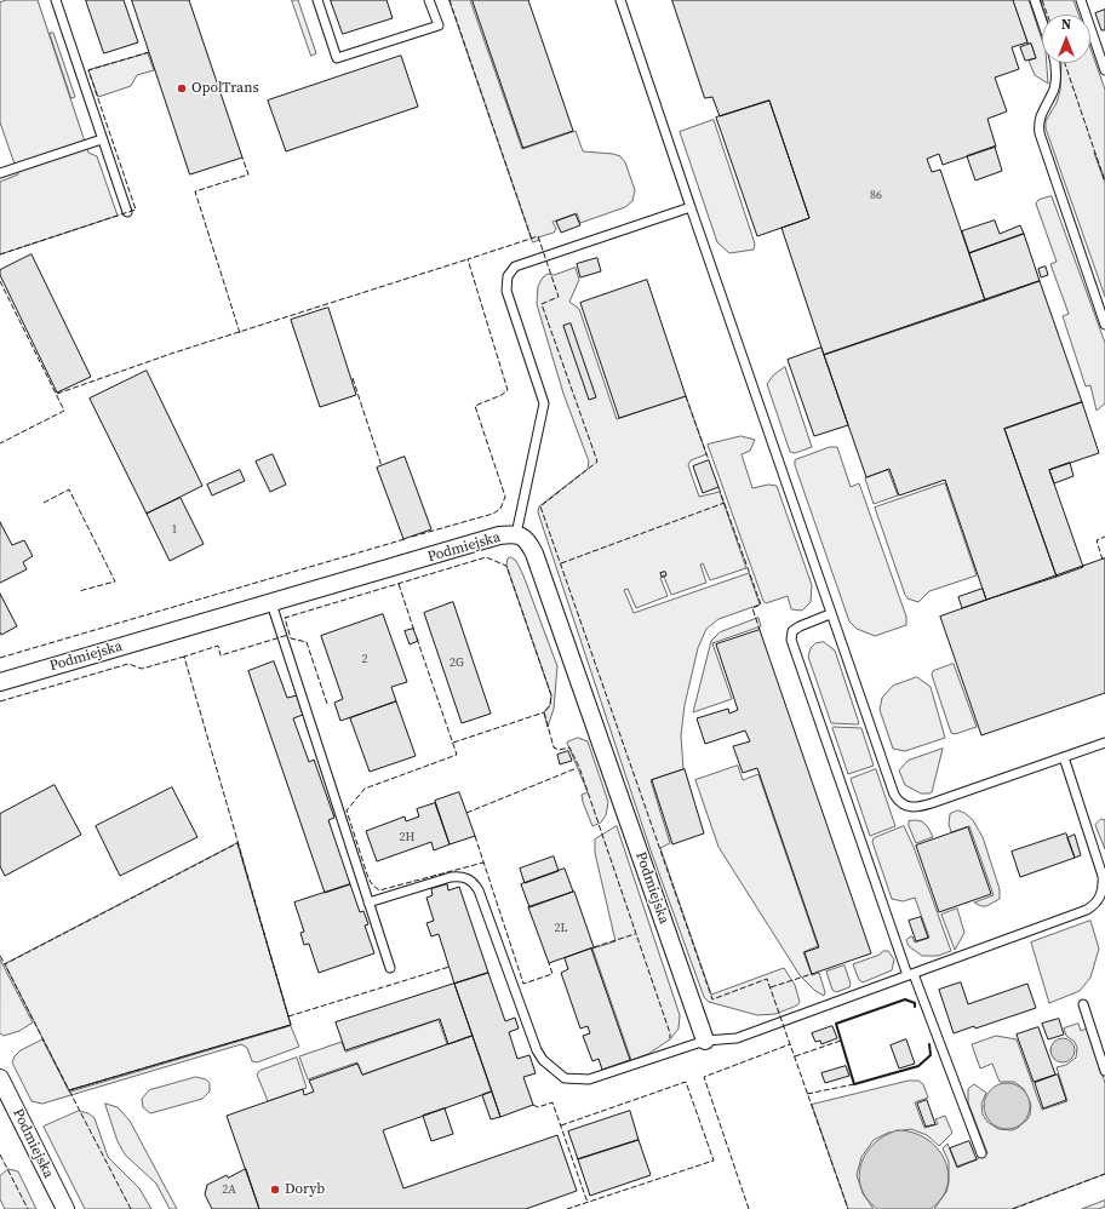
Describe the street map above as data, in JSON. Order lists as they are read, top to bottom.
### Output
{
  "streets": {
    "street": ["Podmiejska"]
  },
  "places": ["OpolTrans", "Doryb"],
  "house_numbers": [
    "86",
    "1",
    "2",
    "2G",
    "2H",
    "2L",
    "2A"
  ],
  "north": "top"
}
